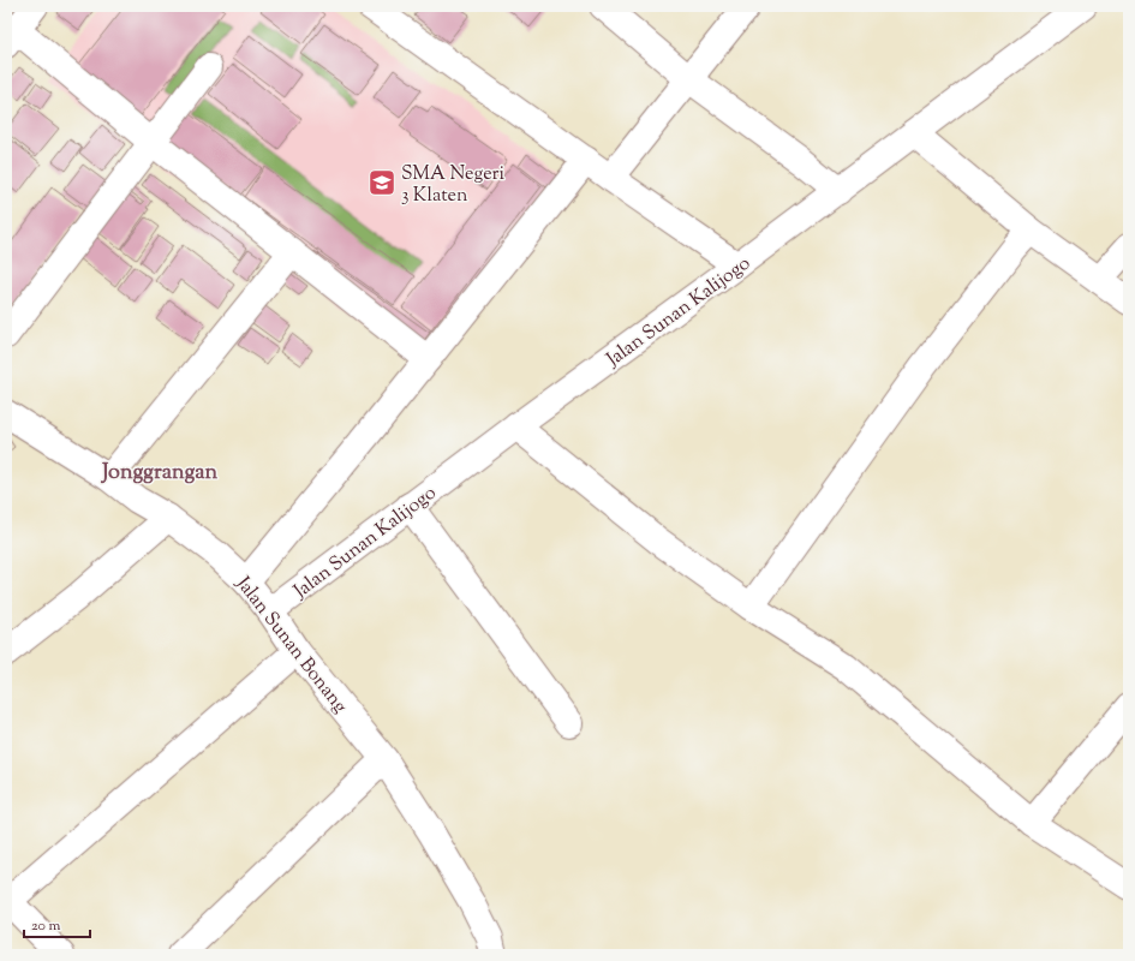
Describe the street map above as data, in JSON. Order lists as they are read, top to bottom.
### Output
{
  "streets": {
    "street": ["Jalan Sunan Kalijogo", "Jalan Sunan Bonang"]
  },
  "crossings": [
    ["Jalan Sunan Kalijogo", "Jalan Sunan Bonang"]
  ],
  "districts": ["Jonggrangan"],
  "places": {
    "school or university": ["SMA Negeri 3 Klaten"]
  },
  "scale_bar": "20 m"
}
